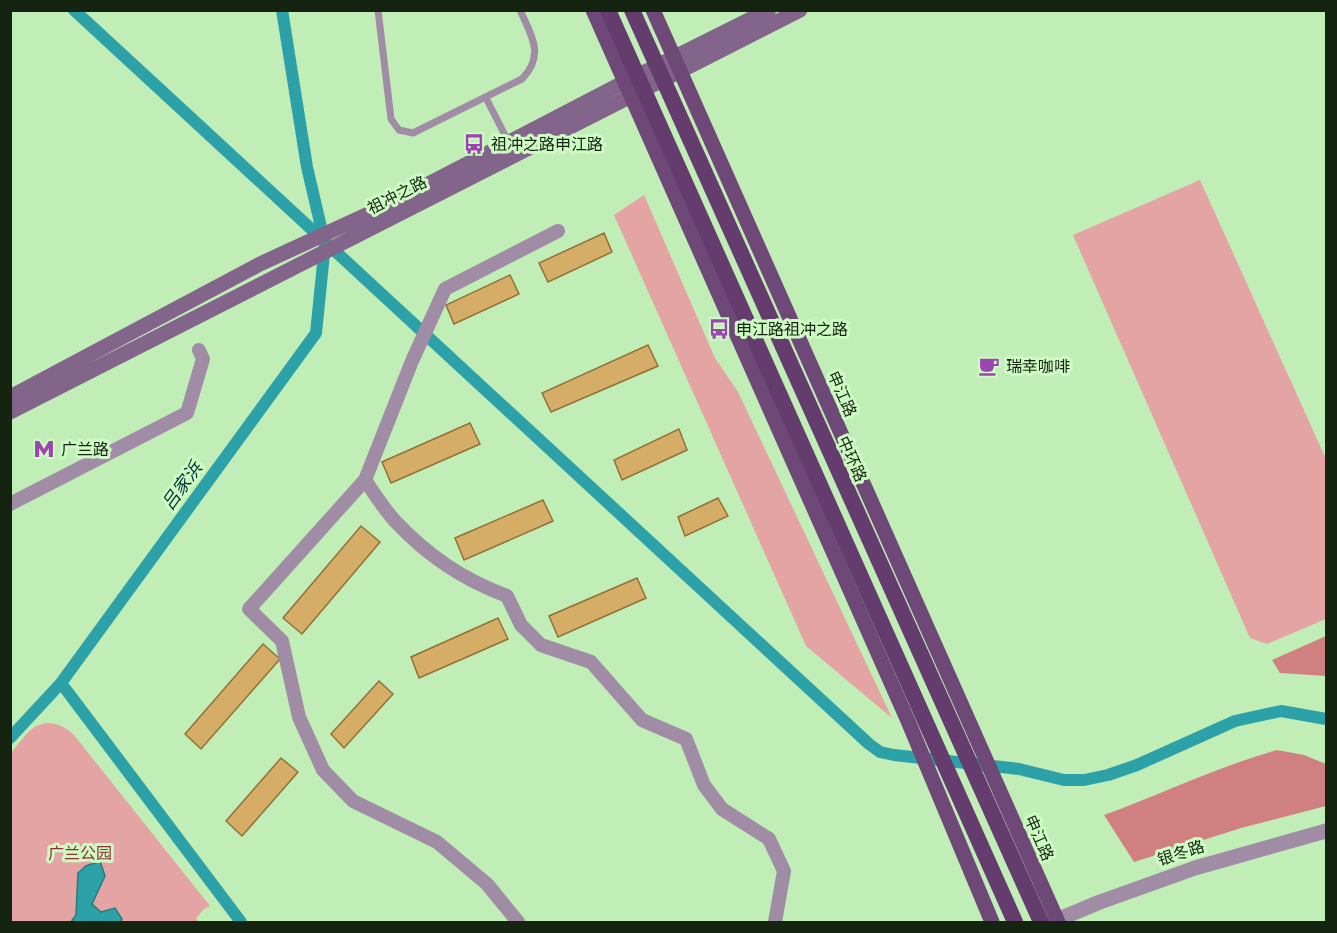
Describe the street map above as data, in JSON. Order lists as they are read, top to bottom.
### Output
{
  "streets": {
    "highway": ["中环路"],
    "main road": ["祖冲之路", "申江路"],
    "street": ["银冬路"]
  },
  "crossings": [
    ["祖冲之路", "申江路"],
    ["申江路", "中环路"],
    ["申江路", "银冬路"],
    ["中环路", "银冬路"]
  ],
  "water": ["吕家浜"],
  "parks": ["广兰公园"],
  "places": {
    "bus stop": ["祖冲之路申江路", "申江路祖冲之路"],
    "cafe": ["瑞幸咖啡"],
    "metro station": ["广兰路"]
  }
}
